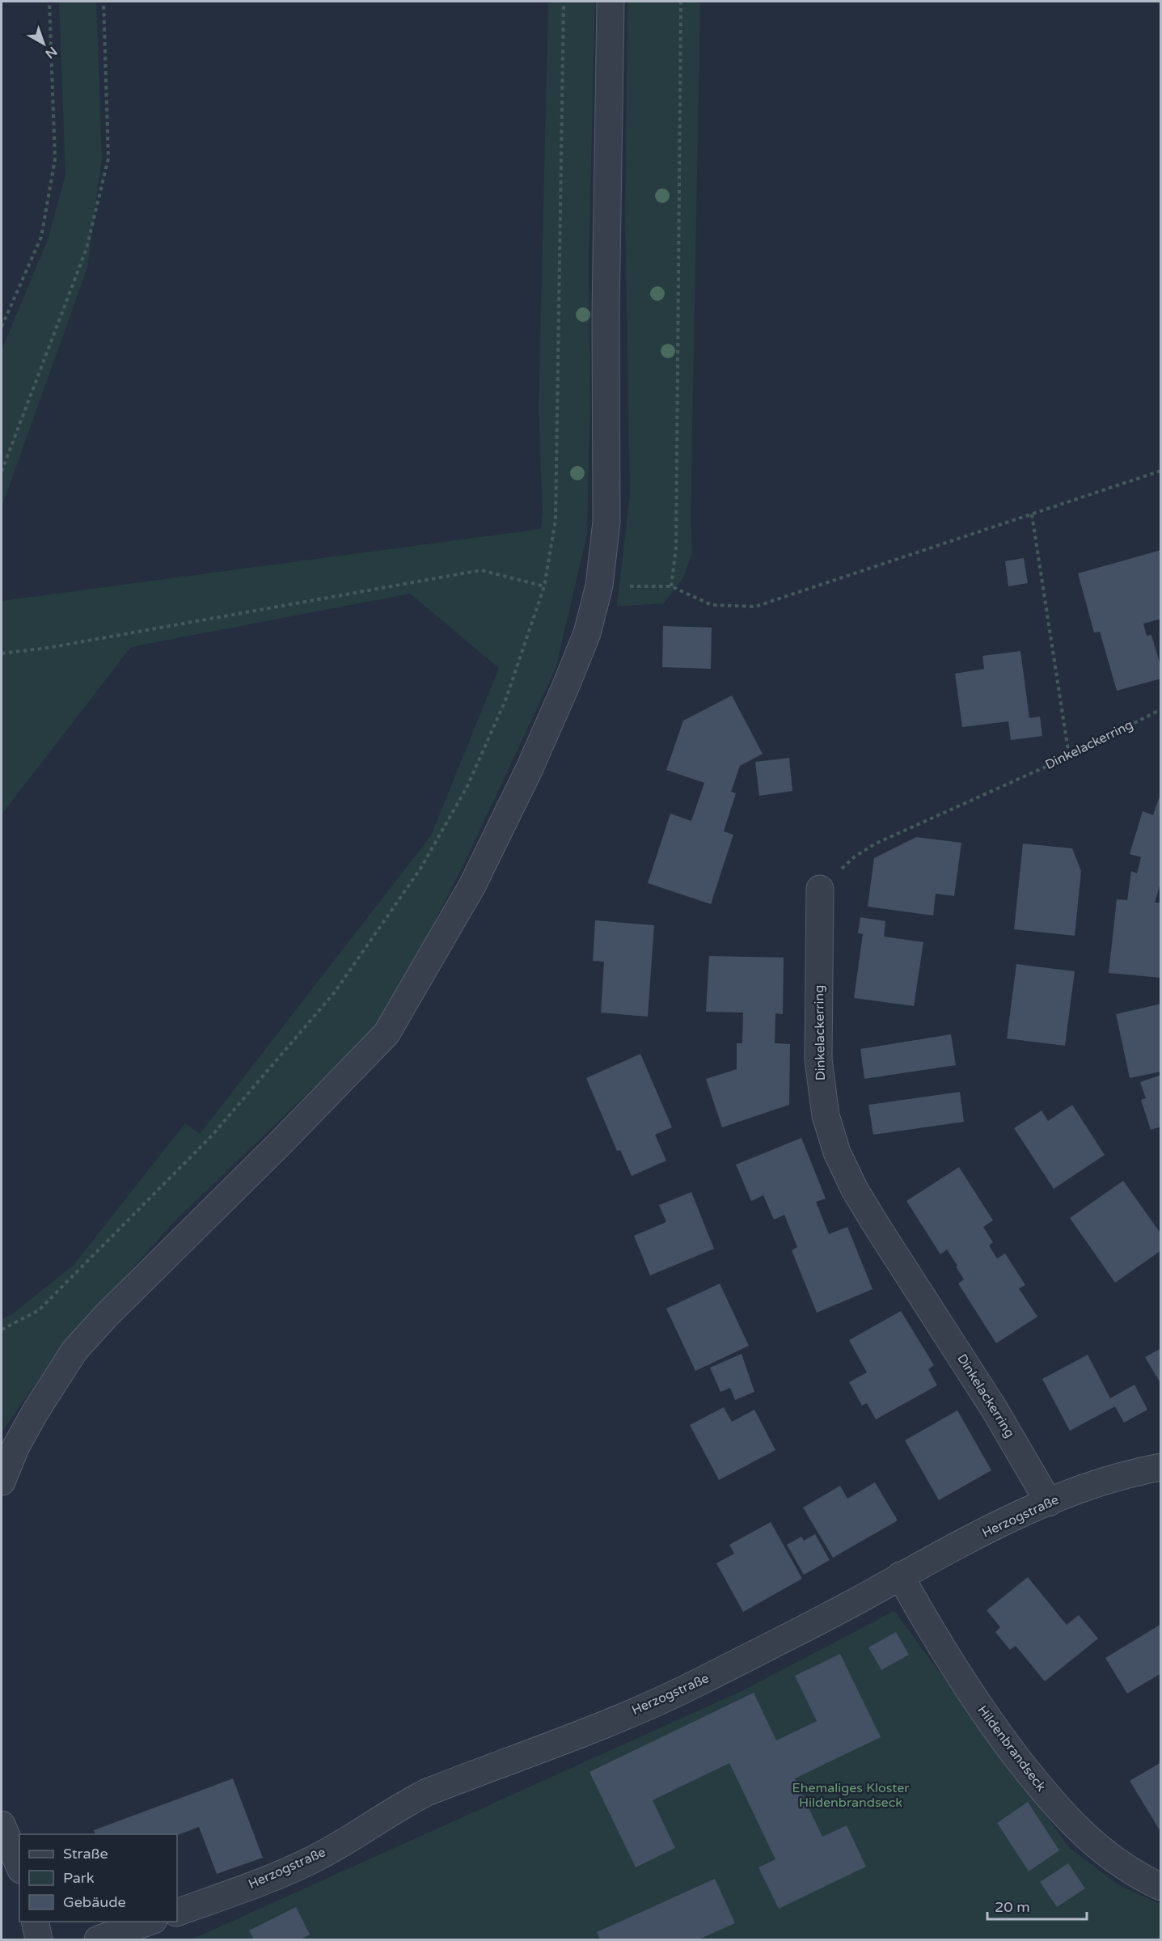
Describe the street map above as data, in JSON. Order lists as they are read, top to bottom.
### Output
{
  "streets": {
    "street": ["Dinkelackerring", "Herzogstraße", "Hildenbrandseck"]
  },
  "crossings": [
    ["Dinkelackerring", "Herzogstraße"],
    ["Herzogstraße", "Hildenbrandseck"]
  ],
  "parks": ["Ehemaliges Kloster Hildenbrandseck"],
  "legend": ["Straße", "Park", "Gebäude"],
  "scale_bar": "20 m",
  "north": "bottom right"
}
